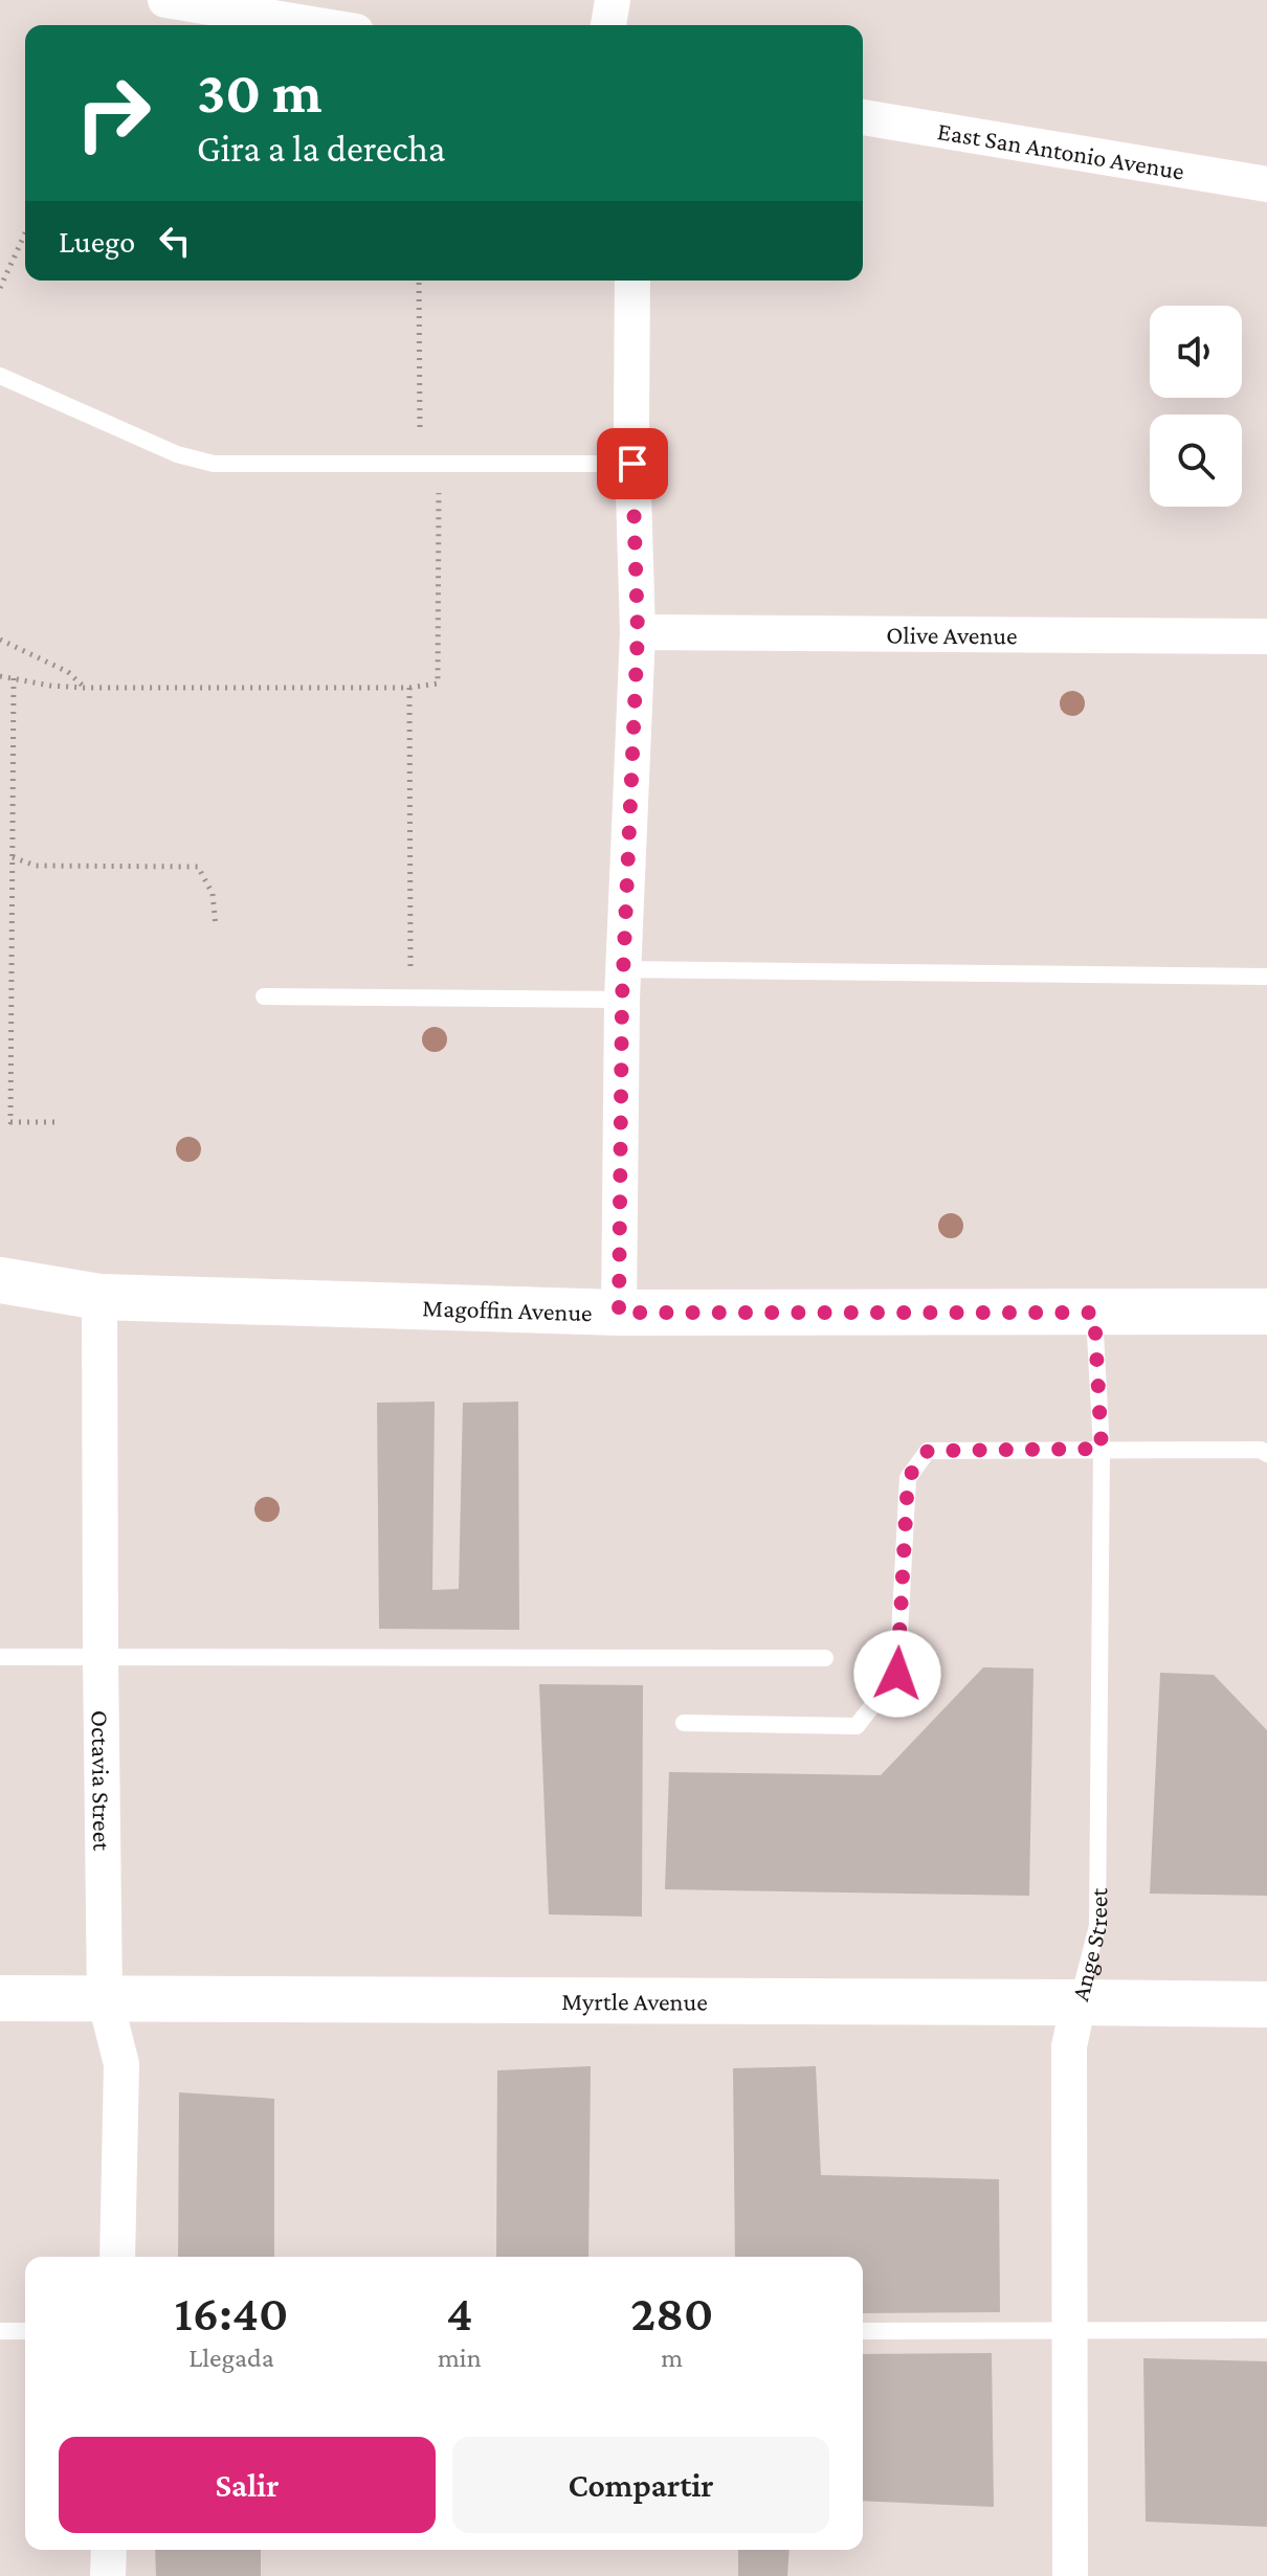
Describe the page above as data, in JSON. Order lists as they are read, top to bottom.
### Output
{
  "streets": {
    "street": [
      "East San Antonio Avenue",
      "Olive Avenue",
      "Magoffin Avenue",
      "Octavia Street",
      "Ange Street",
      "Myrtle Avenue"
    ]
  },
  "crossings": [
    ["Magoffin Avenue", "Octavia Street"],
    ["Magoffin Avenue", "Ange Street"],
    ["Octavia Street", "Myrtle Avenue"],
    ["Ange Street", "Myrtle Avenue"]
  ],
  "page": {
    "turn": ["30 m", "Gira a la derecha"],
    "then": "Luego",
    "eta": [
      "16:40",
      "Llegada",
      "4",
      "min",
      "280",
      "m"
    ],
    "buttons": ["Salir", "Compartir"]
  }
}
